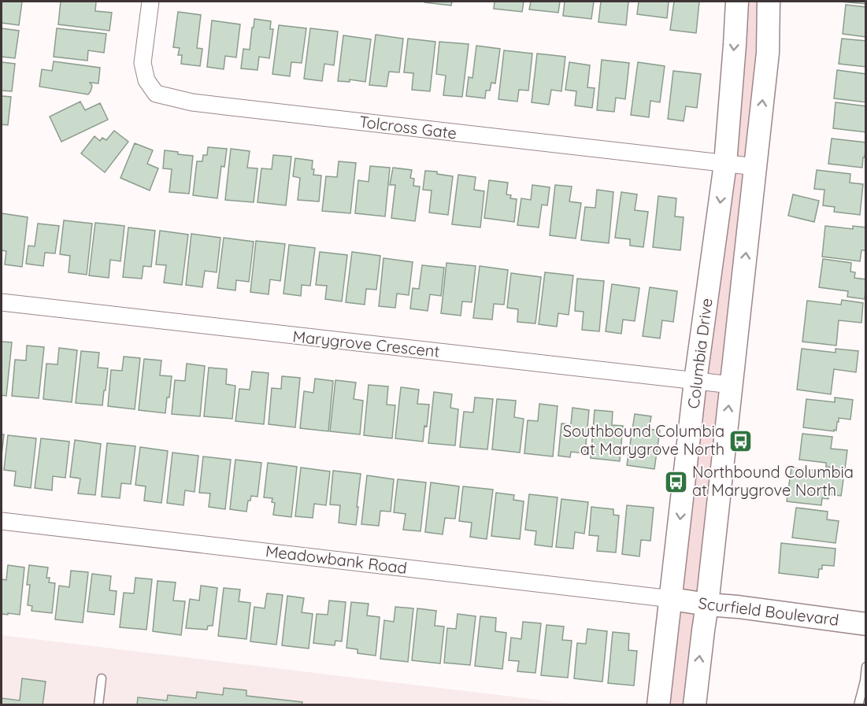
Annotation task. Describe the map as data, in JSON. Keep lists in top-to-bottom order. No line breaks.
{"streets":{"street":["Tolcross Gate","Marygrove Crescent","Columbia Drive","Meadowbank Road","Scurfield Boulevard"]},"crossings":[["Tolcross Gate","Columbia Drive"],["Marygrove Crescent","Columbia Drive"],["Columbia Drive","Meadowbank Road"],["Columbia Drive","Scurfield Boulevard"],["Meadowbank Road","Scurfield Boulevard"]],"places":{"bus stop":["Southbound Columbia at Marygrove North","Northbound Columbia at Marygrove North"]}}
